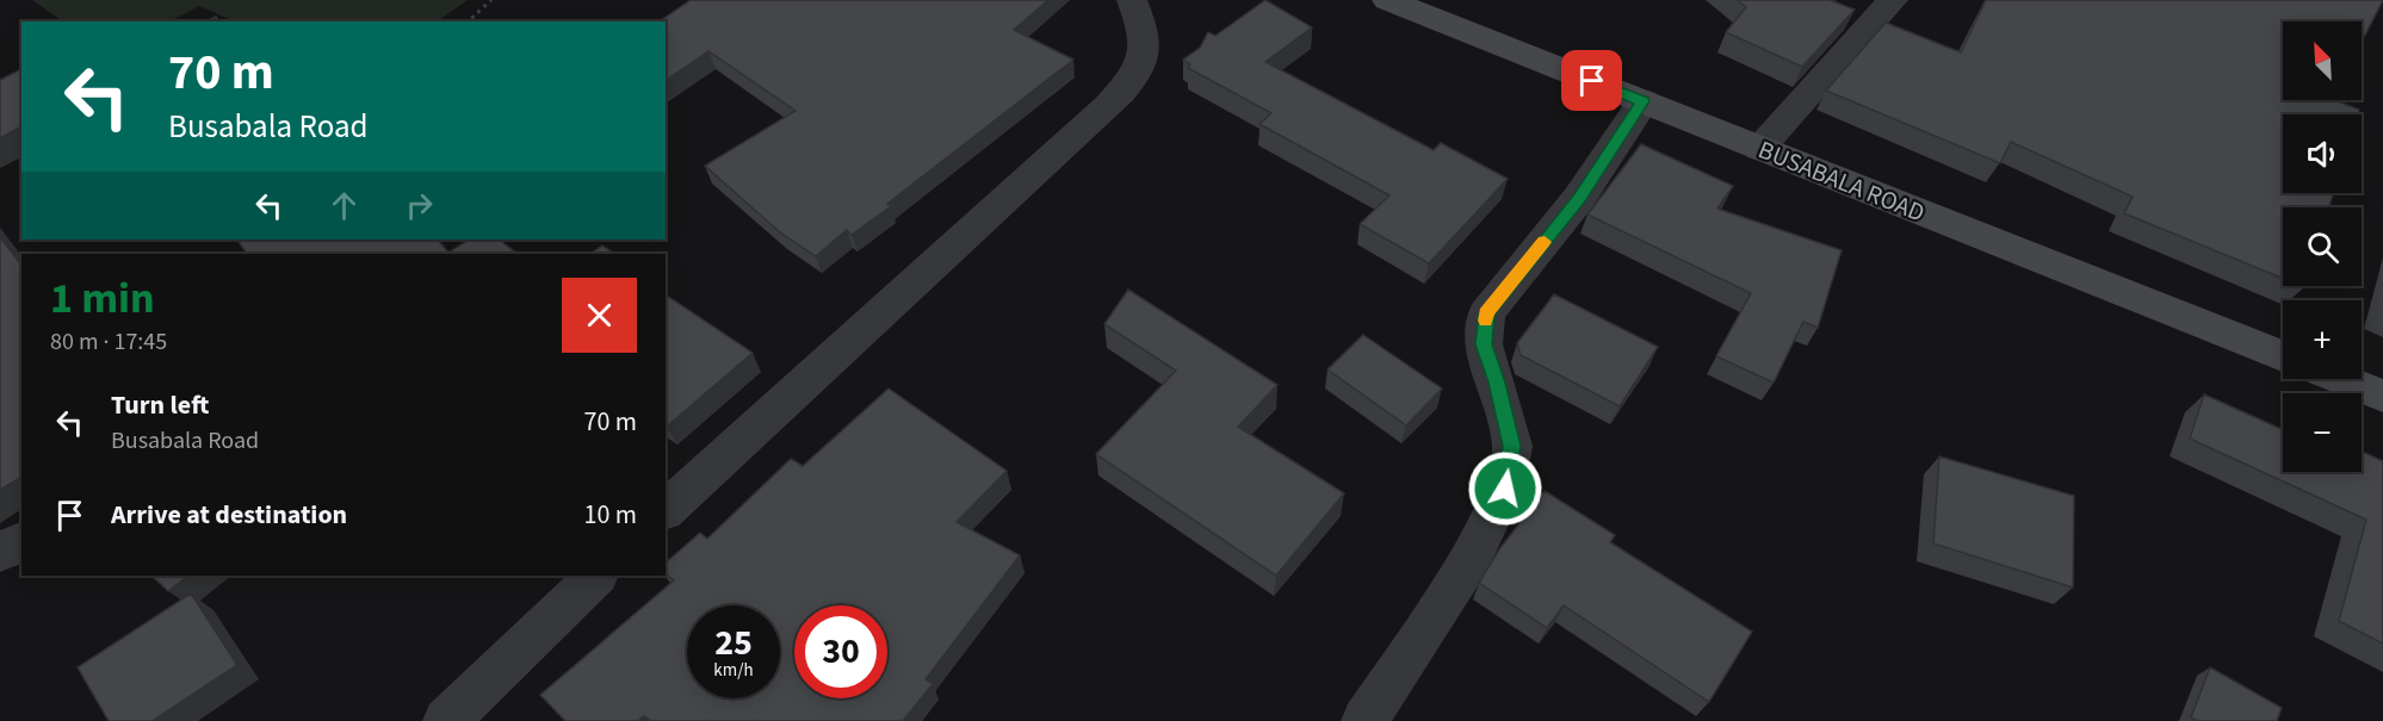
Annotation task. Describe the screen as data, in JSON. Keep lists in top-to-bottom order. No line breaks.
{"streets":{"street":["BUSABALA ROAD"]},"north":"top left","page":{"map_buttons":["+","−"],"turn":["70 m","Busabala Road"],"heading":["1 min","80 m · 17:45"],"list":[{"name":"Turn left","note":"Busabala Road","value":"70 m"},{"name":"Arrive at destination","value":"10 m"}],"speed":"25 km/h","limit":"30"}}
